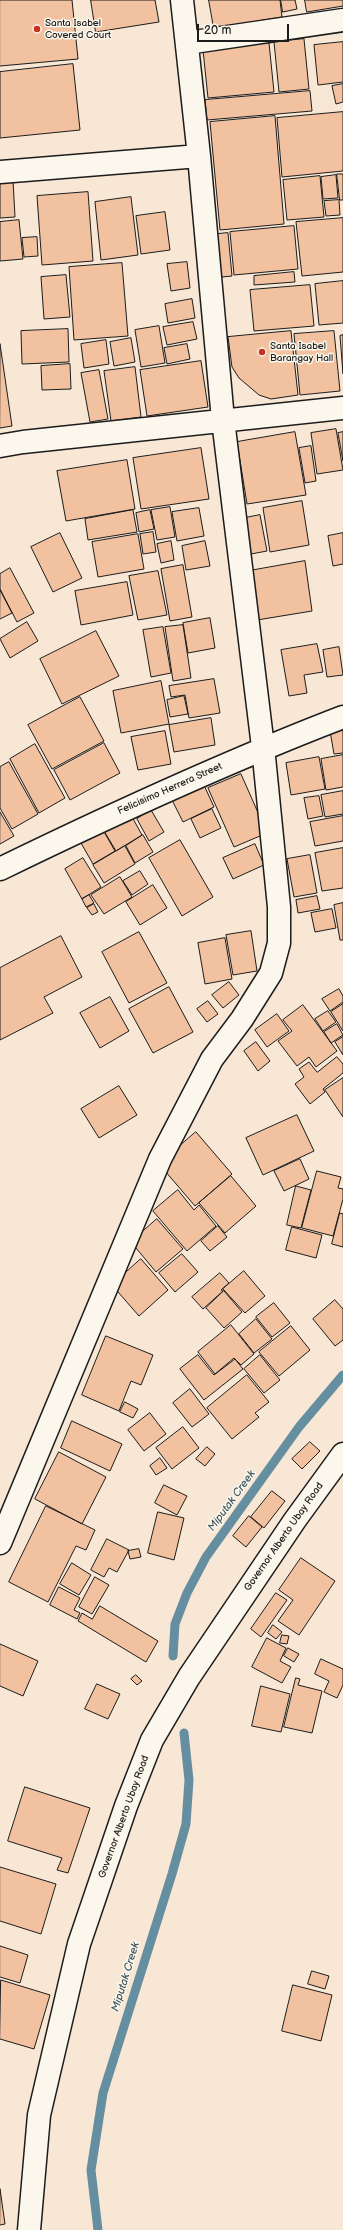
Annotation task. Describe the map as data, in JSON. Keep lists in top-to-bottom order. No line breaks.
{"streets":{"street":["Felicisimo Herrera Street","Governor Alberto Ubay Road"]},"water":["Miputak Creek"],"places":["Santa Isabel Covered Court","Santa Isabel Barangay Hall"],"scale_bar":"20 m"}
